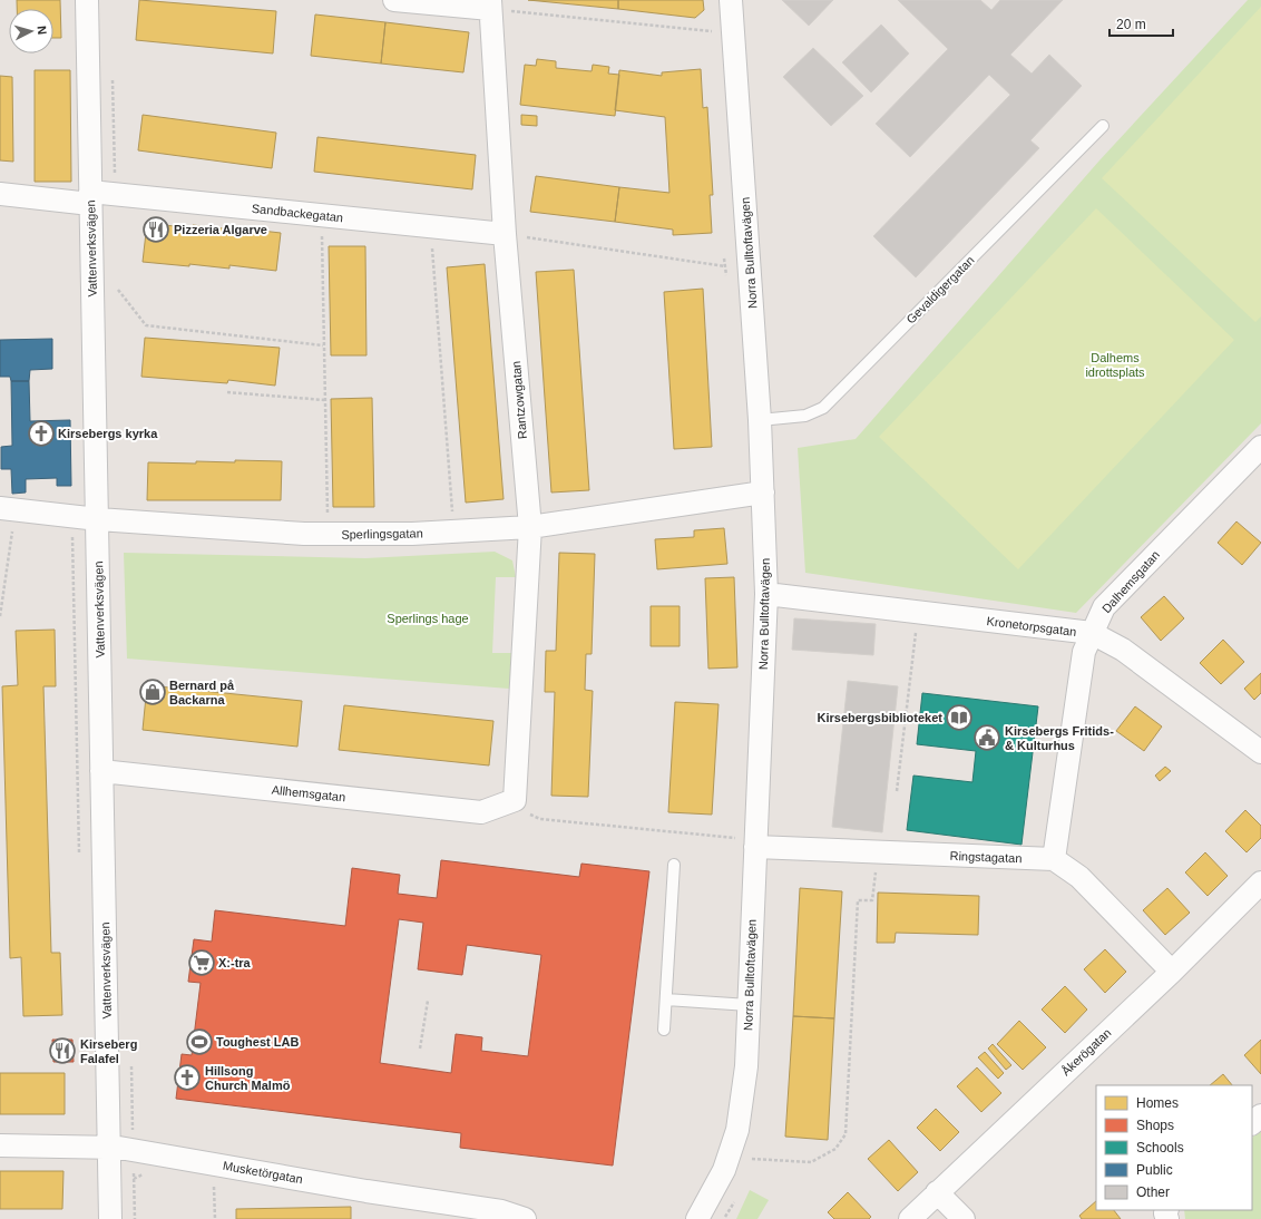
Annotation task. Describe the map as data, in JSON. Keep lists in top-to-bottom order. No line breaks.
{"streets":{"street":["Sandbackegatan","Vattenverksvägen","Norra Bulltoftavägen","Rantzowgatan","Sperlingsgatan","Dalhemsgatan","Kronetorpsgatan","Allhemsgatan","Ringstagatan","Åkerögatan","Musketörgatan"],"lane":["Gevaldigergatan"]},"crossings":[["Sandbackegatan","Vattenverksvägen"],["Sandbackegatan","Rantzowgatan"],["Vattenverksvägen","Sperlingsgatan"],["Vattenverksvägen","Allhemsgatan"],["Vattenverksvägen","Musketörgatan"],["Norra Bulltoftavägen","Gevaldigergatan"],["Norra Bulltoftavägen","Sperlingsgatan"],["Norra Bulltoftavägen","Kronetorpsgatan"],["Norra Bulltoftavägen","Ringstagatan"],["Rantzowgatan","Sperlingsgatan"],["Rantzowgatan","Allhemsgatan"],["Dalhemsgatan","Kronetorpsgatan"],["Dalhemsgatan","Ringstagatan"]],"parks":["Dalhems idrottsplats","Sperlings hage"],"places":{"restaurant":["Pizzeria Algarve","Kirseberg Falafel"],"church":["Kirsebergs kyrka","Hillsong Church Malmö"],"shop":["Bernard på Backarna"],"library":["Kirsebergsbiblioteket"],"public building":["Kirsebergs Fritids- & Kulturhus"],"supermarket":["X:-tra"],"sports":["Toughest LAB"]},"legend":["Homes","Shops","Schools","Public","Other"],"scale_bar":"20 m","north":"right"}
